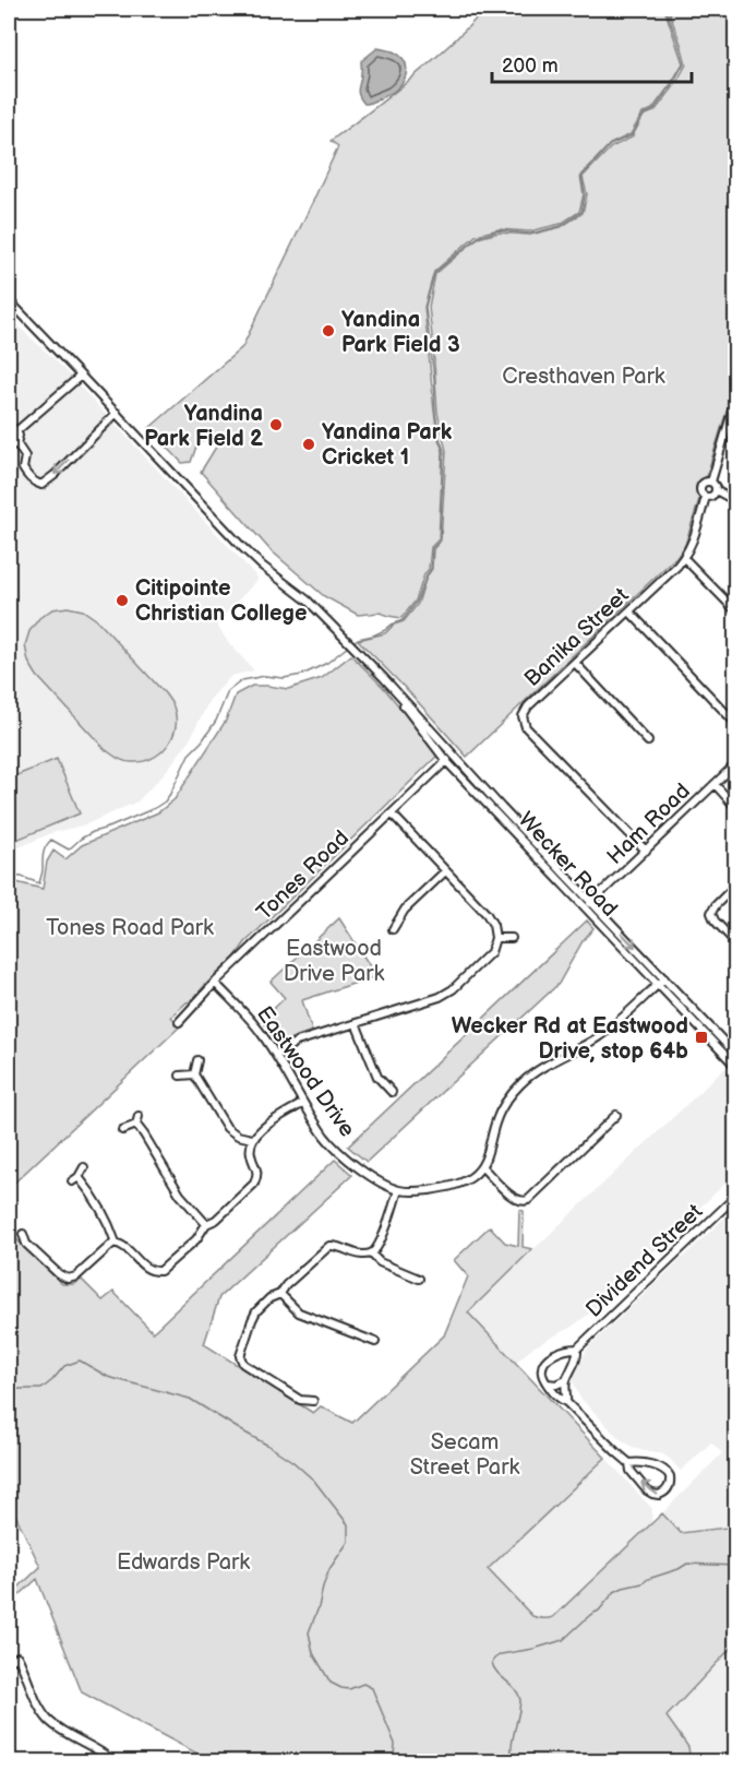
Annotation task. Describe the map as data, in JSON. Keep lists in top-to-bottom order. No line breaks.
{"streets":{"street":["Banika Street","Ham Road","Wecker Road","Tones Road","Eastwood Drive","Dividend Street"]},"crossings":[["Banika Street","Ham Road"],["Ham Road","Wecker Road"],["Wecker Road","Tones Road"],["Tones Road","Eastwood Drive"]],"parks":["Cresthaven Park","Tones Road Park","Eastwood Drive Park","Secam Street Park","Edwards Park"],"places":{"other":["Yandina Park Field 3","Yandina Park Field 2","Yandina Park Cricket 1","Citipointe Christian College"],"transit":["Wecker Rd at Eastwood Drive, stop 64b"]},"scale_bar":"200 m"}
